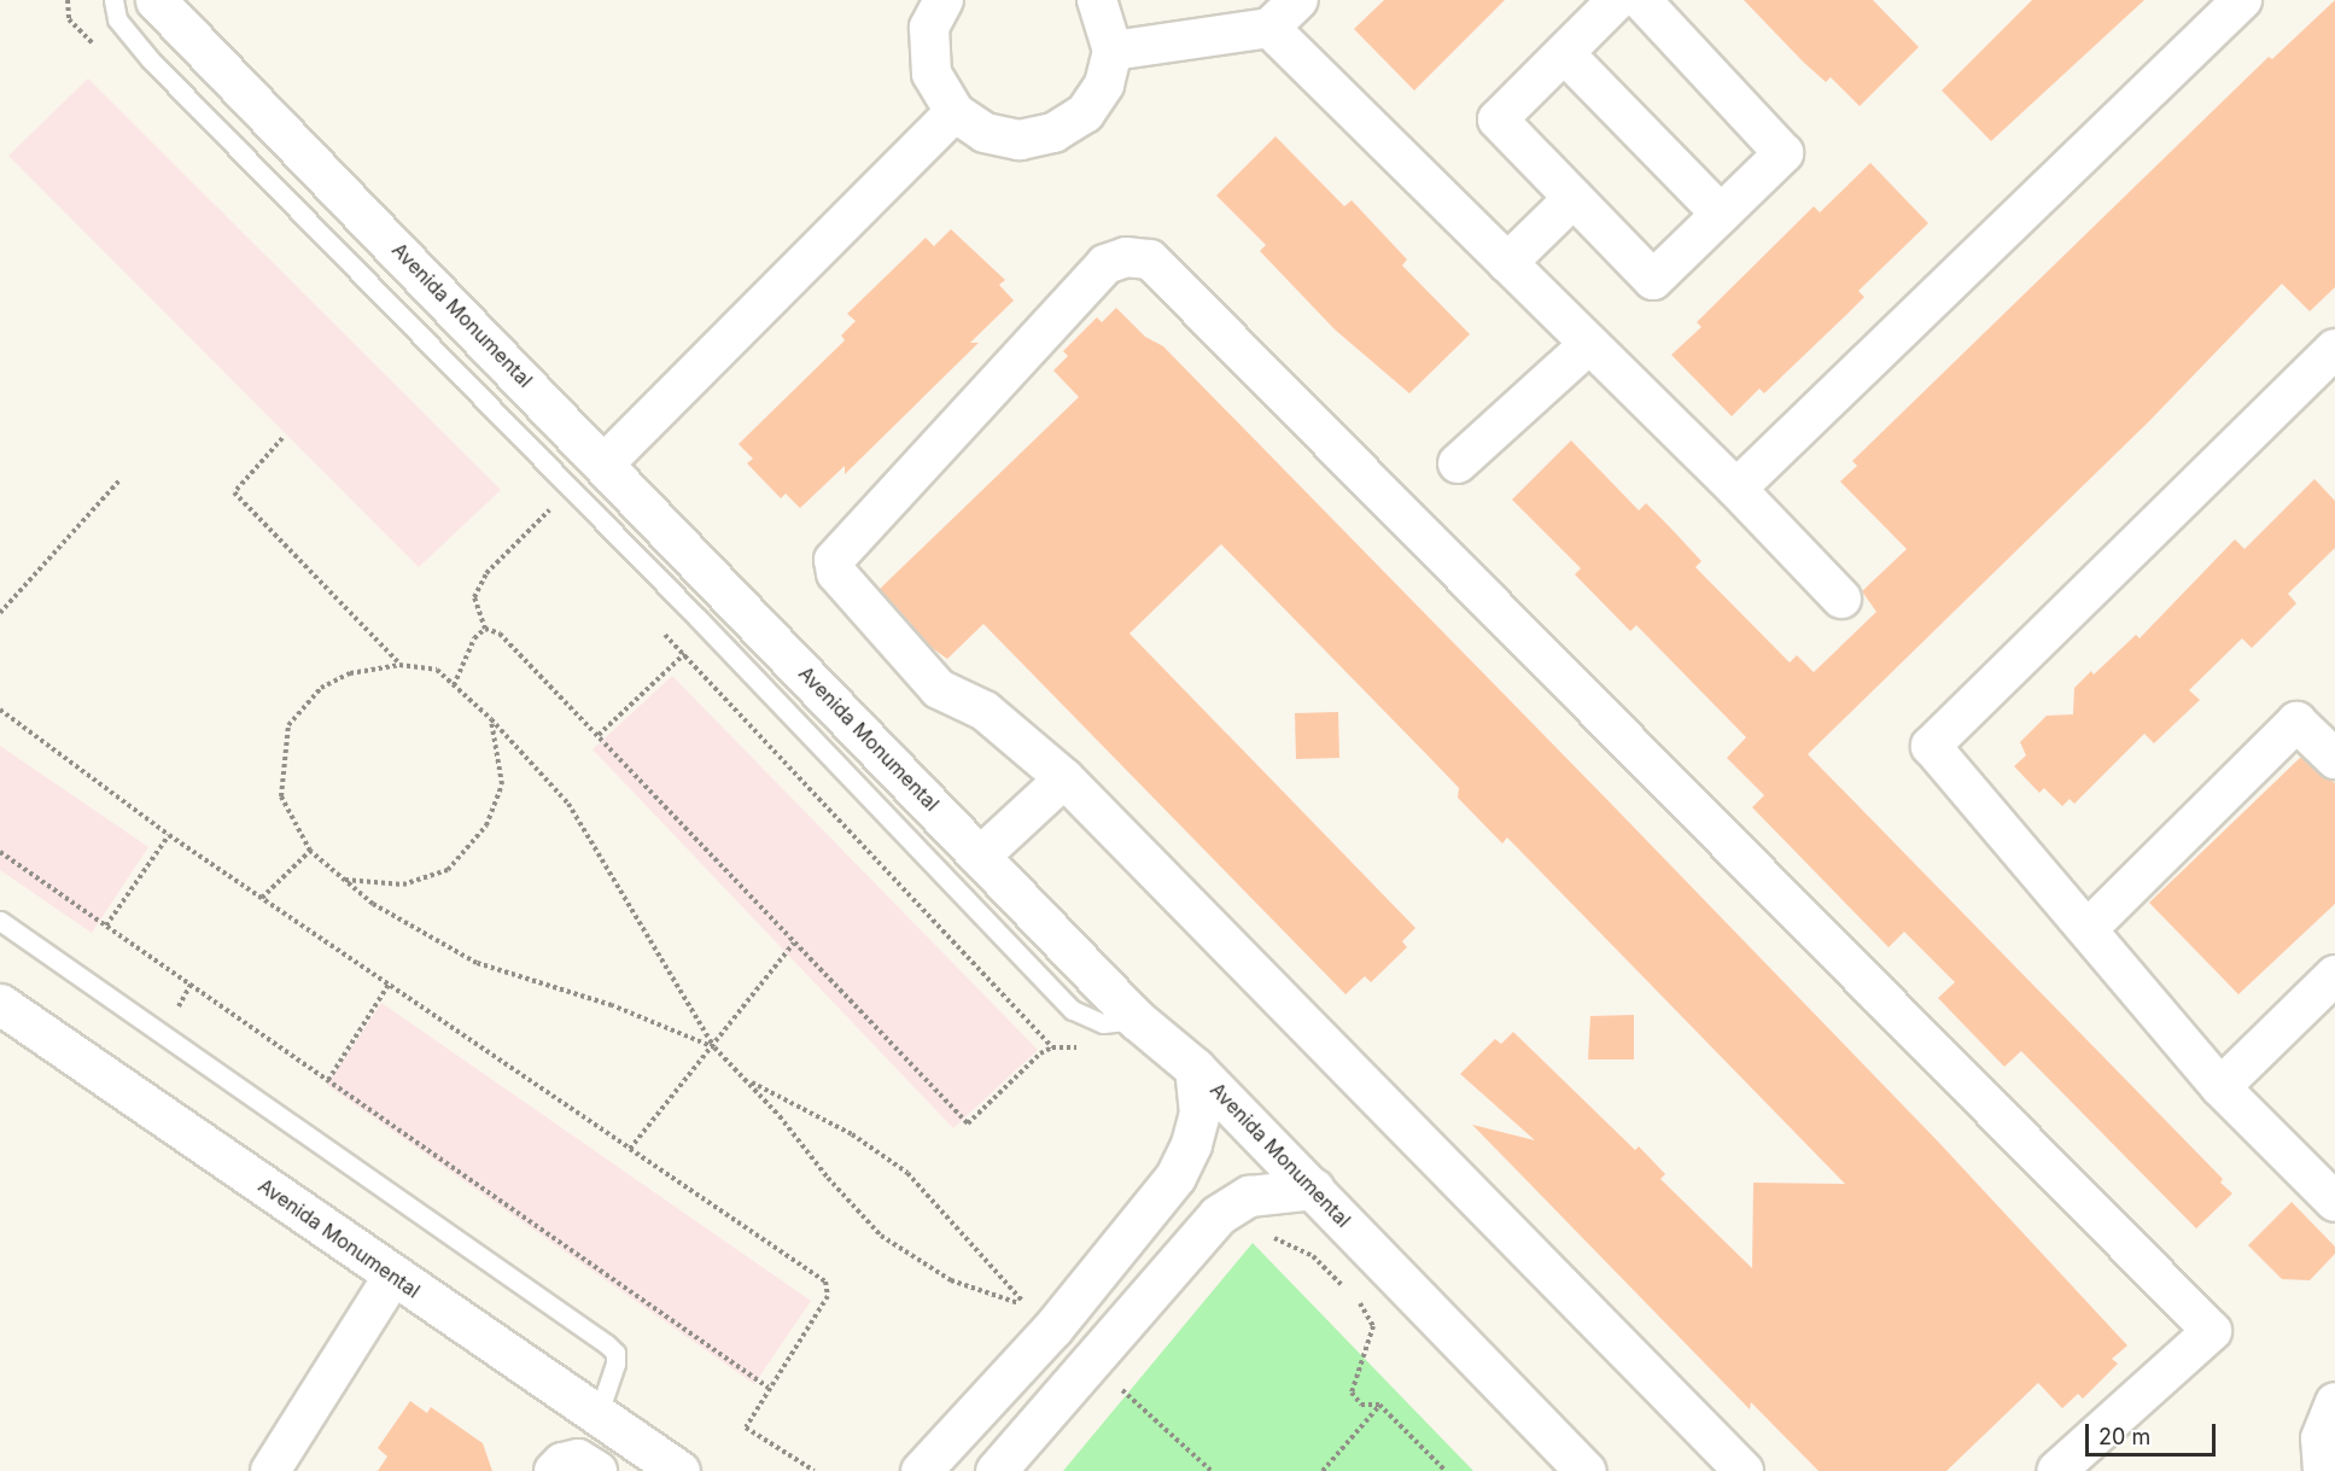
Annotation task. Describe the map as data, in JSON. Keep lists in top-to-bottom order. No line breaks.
{"streets":{"street":["Avenida Monumental"]},"scale_bar":"20 m"}
